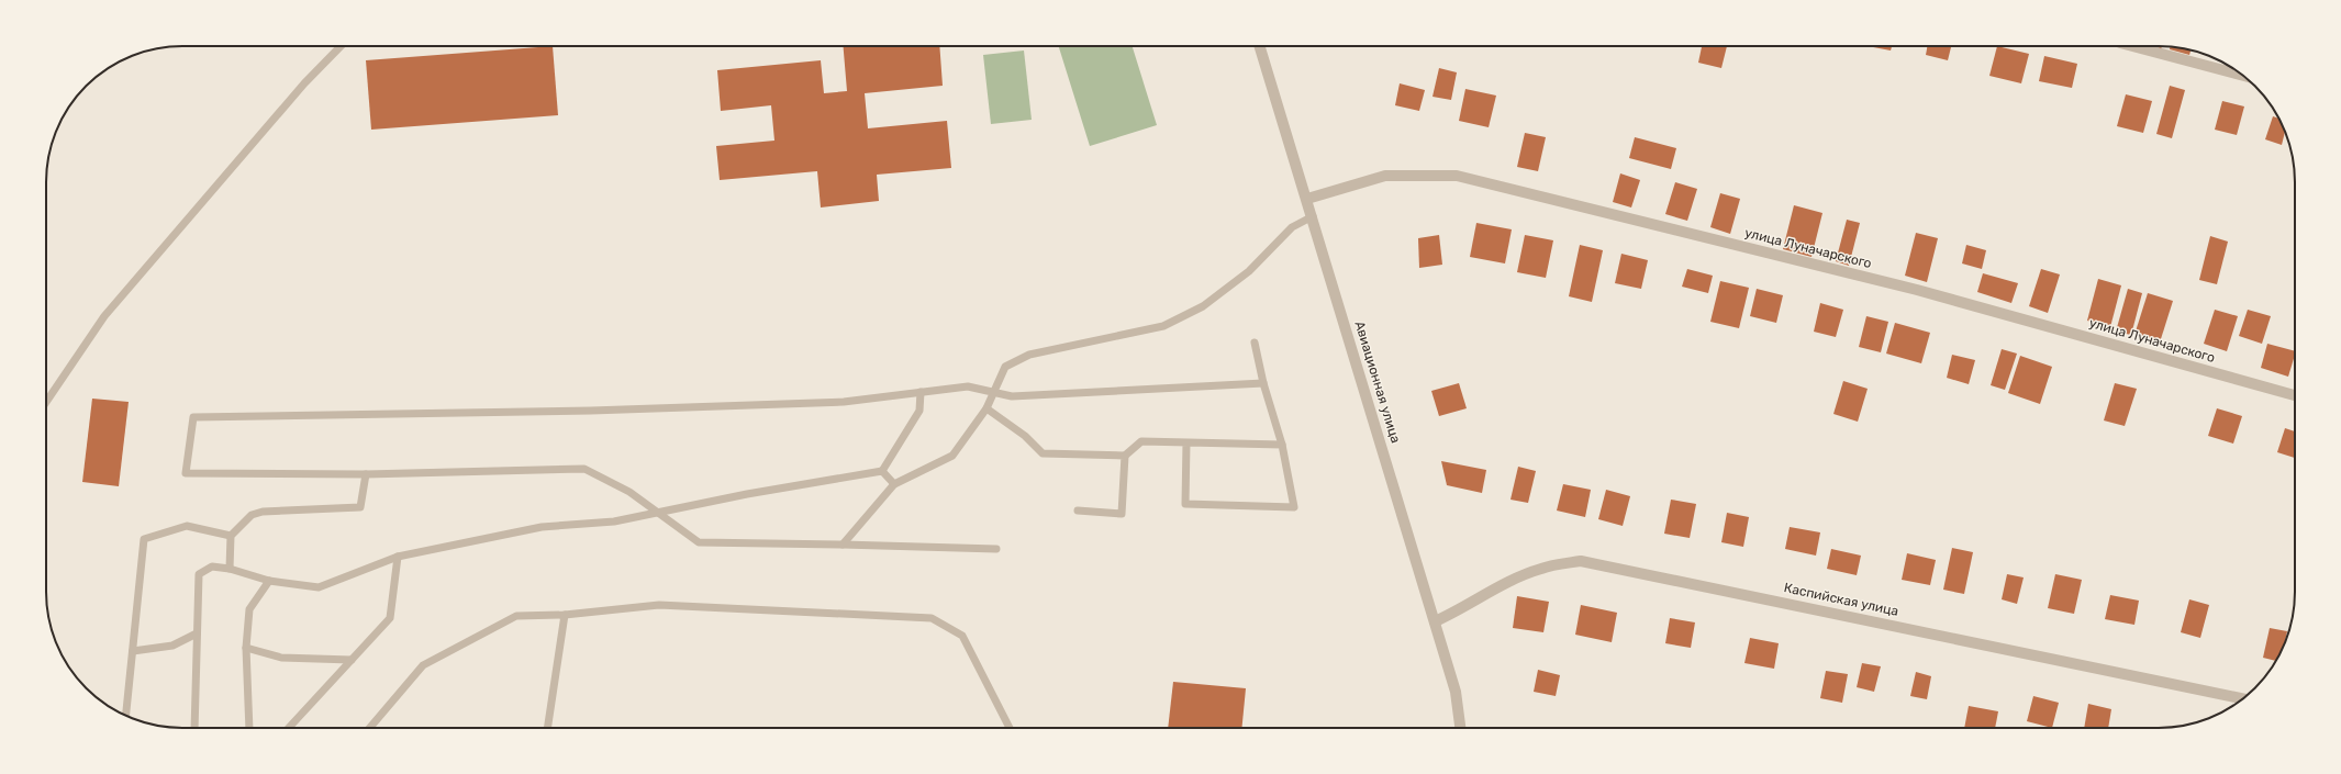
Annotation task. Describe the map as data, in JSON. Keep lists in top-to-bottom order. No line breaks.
{"streets":{"street":["улица Луначарского","Авиационная улица","Каспийская улица"]},"crossings":[["улица Луначарского","Авиационная улица"],["Авиационная улица","Каспийская улица"]]}
